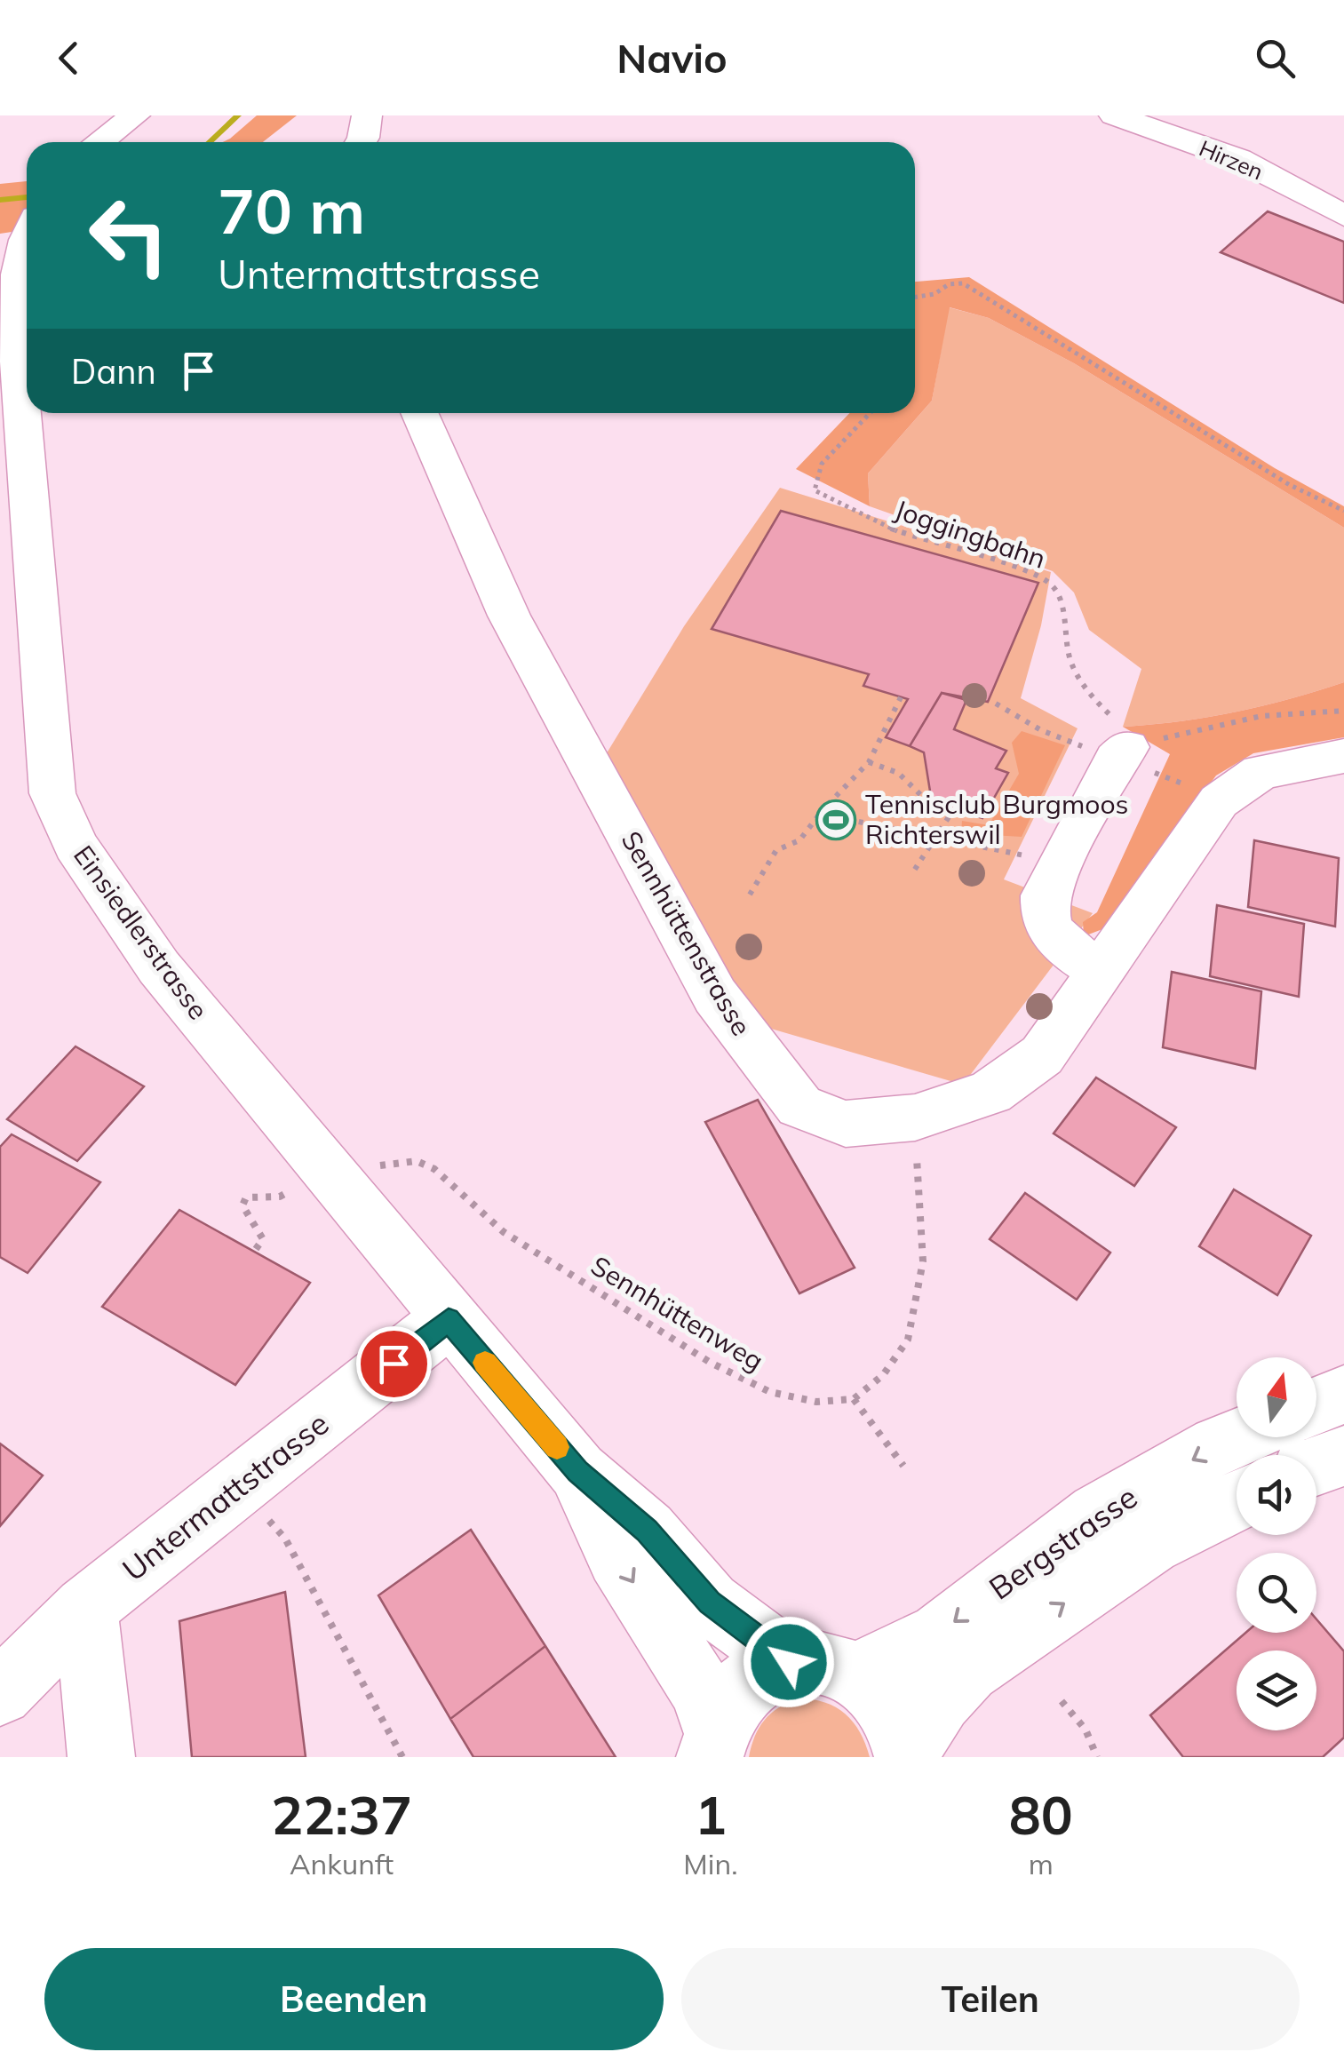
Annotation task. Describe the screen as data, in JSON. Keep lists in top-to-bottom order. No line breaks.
{"streets":{"main road":["Hirzen","Einsiedlerstrasse","Sennhüttenstrasse","Untermattstrasse","Bergstrasse"],"path":["Joggingbahn","Sennhüttenweg"]},"crossings":[["Einsiedlerstrasse","Untermattstrasse"],["Einsiedlerstrasse","Bergstrasse"]],"places":{"sports":["Tennisclub Burgmoos Richterswil"]},"north":"top","page":{"header":"Navio","turn":["70 m","Untermattstrasse"],"then":"Dann","eta":["22:37","Ankunft","1","Min.","80","m"],"buttons":["Beenden","Teilen"]}}
